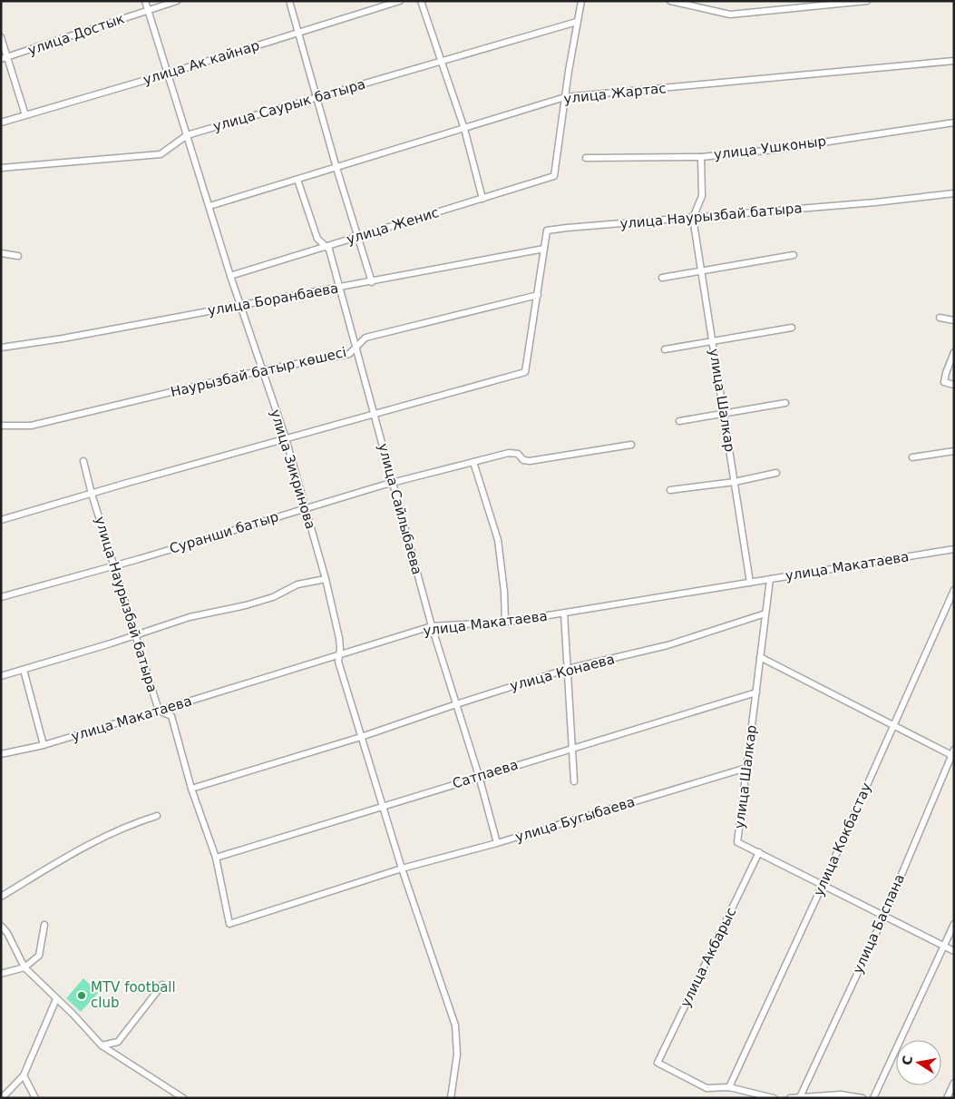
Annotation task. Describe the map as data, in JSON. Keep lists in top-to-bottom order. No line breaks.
{"streets":{"street":["улица Достык","улица Ак кайнар","улица Жартас","улица Саурык батыра","улица Ушконыр","улица Наурызбай батыра","улица Женис","улица Боранбаева","Наурызбай батыр көшесі","улица Шалкар","улица Зикринова","улица Сайлыбаева","Суранши батыр","улица Макатаева","улица Конаева","Сатпаева","улица Бугыбаева","улица Кокбастау","улица Баспана","улица Акбарыс"]},"crossings":[["улица Достык","улица Зикринова"],["улица Ак кайнар","улица Зикринова"],["улица Жартас","улица Женис"],["улица Жартас","улица Зикринова"],["улица Жартас","улица Сайлыбаева"],["улица Саурык батыра","улица Зикринова"],["улица Наурызбай батыра","улица Боранбаева"],["улица Наурызбай батыра","улица Шалкар"],["улица Наурызбай батыра","Суранши батыр"],["улица Наурызбай батыра","улица Макатаева"],["улица Наурызбай батыра","улица Конаева"],["улица Наурызбай батыра","Сатпаева"],["улица Наурызбай батыра","улица Бугыбаева"],["улица Женис","улица Зикринова"],["улица Женис","улица Сайлыбаева"],["улица Боранбаева","улица Зикринова"],["улица Боранбаева","улица Сайлыбаева"],["Наурызбай батыр көшесі","улица Зикринова"],["Наурызбай батыр көшесі","улица Сайлыбаева"],["улица Шалкар","улица Макатаева"],["улица Шалкар","улица Конаева"],["улица Шалкар","Сатпаева"],["улица Шалкар","улица Бугыбаева"],["улица Шалкар","улица Кокбастау"],["улица Шалкар","улица Баспана"],["улица Шалкар","улица Акбарыс"],["улица Зикринова","Суранши батыр"],["улица Зикринова","улица Макатаева"],["улица Зикринова","улица Конаева"],["улица Зикринова","Сатпаева"],["улица Зикринова","улица Бугыбаева"],["улица Сайлыбаева","Суранши батыр"],["улица Сайлыбаева","улица Макатаева"],["улица Сайлыбаева","улица Конаева"],["улица Сайлыбаева","Сатпаева"],["улица Сайлыбаева","улица Бугыбаева"],["улица Кокбастау","улица Акбарыс"]],"places":["MTV football club"],"north":"left"}
